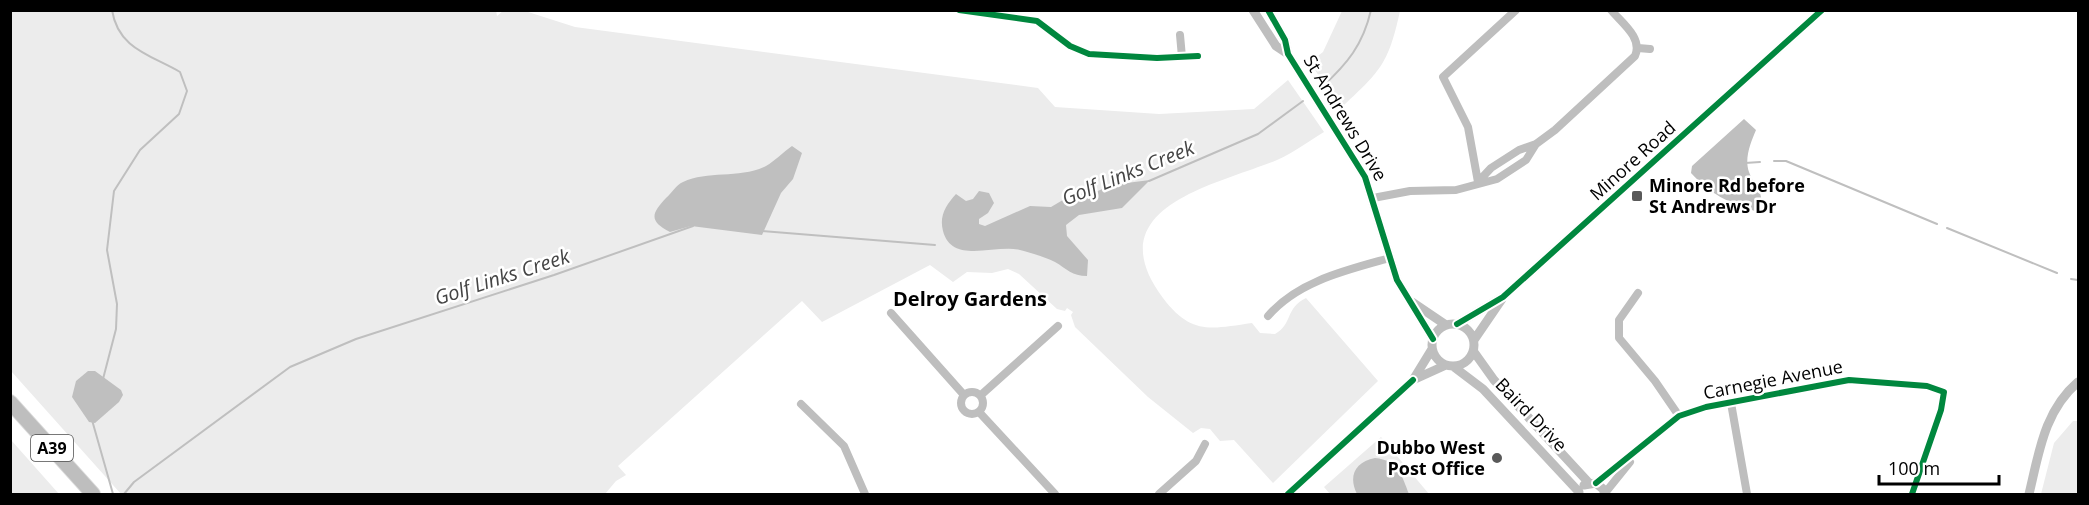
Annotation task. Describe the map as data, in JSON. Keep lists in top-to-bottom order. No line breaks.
{"streets":{"highway":["A39"],"street":["St Andrews Drive","Minore Road","Carnegie Avenue","Baird Drive"]},"crossings":[["St Andrews Drive","Minore Road"],["St Andrews Drive","Baird Drive"],["Minore Road","Baird Drive"],["Carnegie Avenue","Baird Drive"]],"districts":["Delroy Gardens"],"water":["Golf Links Creek"],"places":{"transit":["Minore Rd before St Andrews Dr"],"other":["Dubbo West Post Office"]},"scale_bar":"100 m"}
